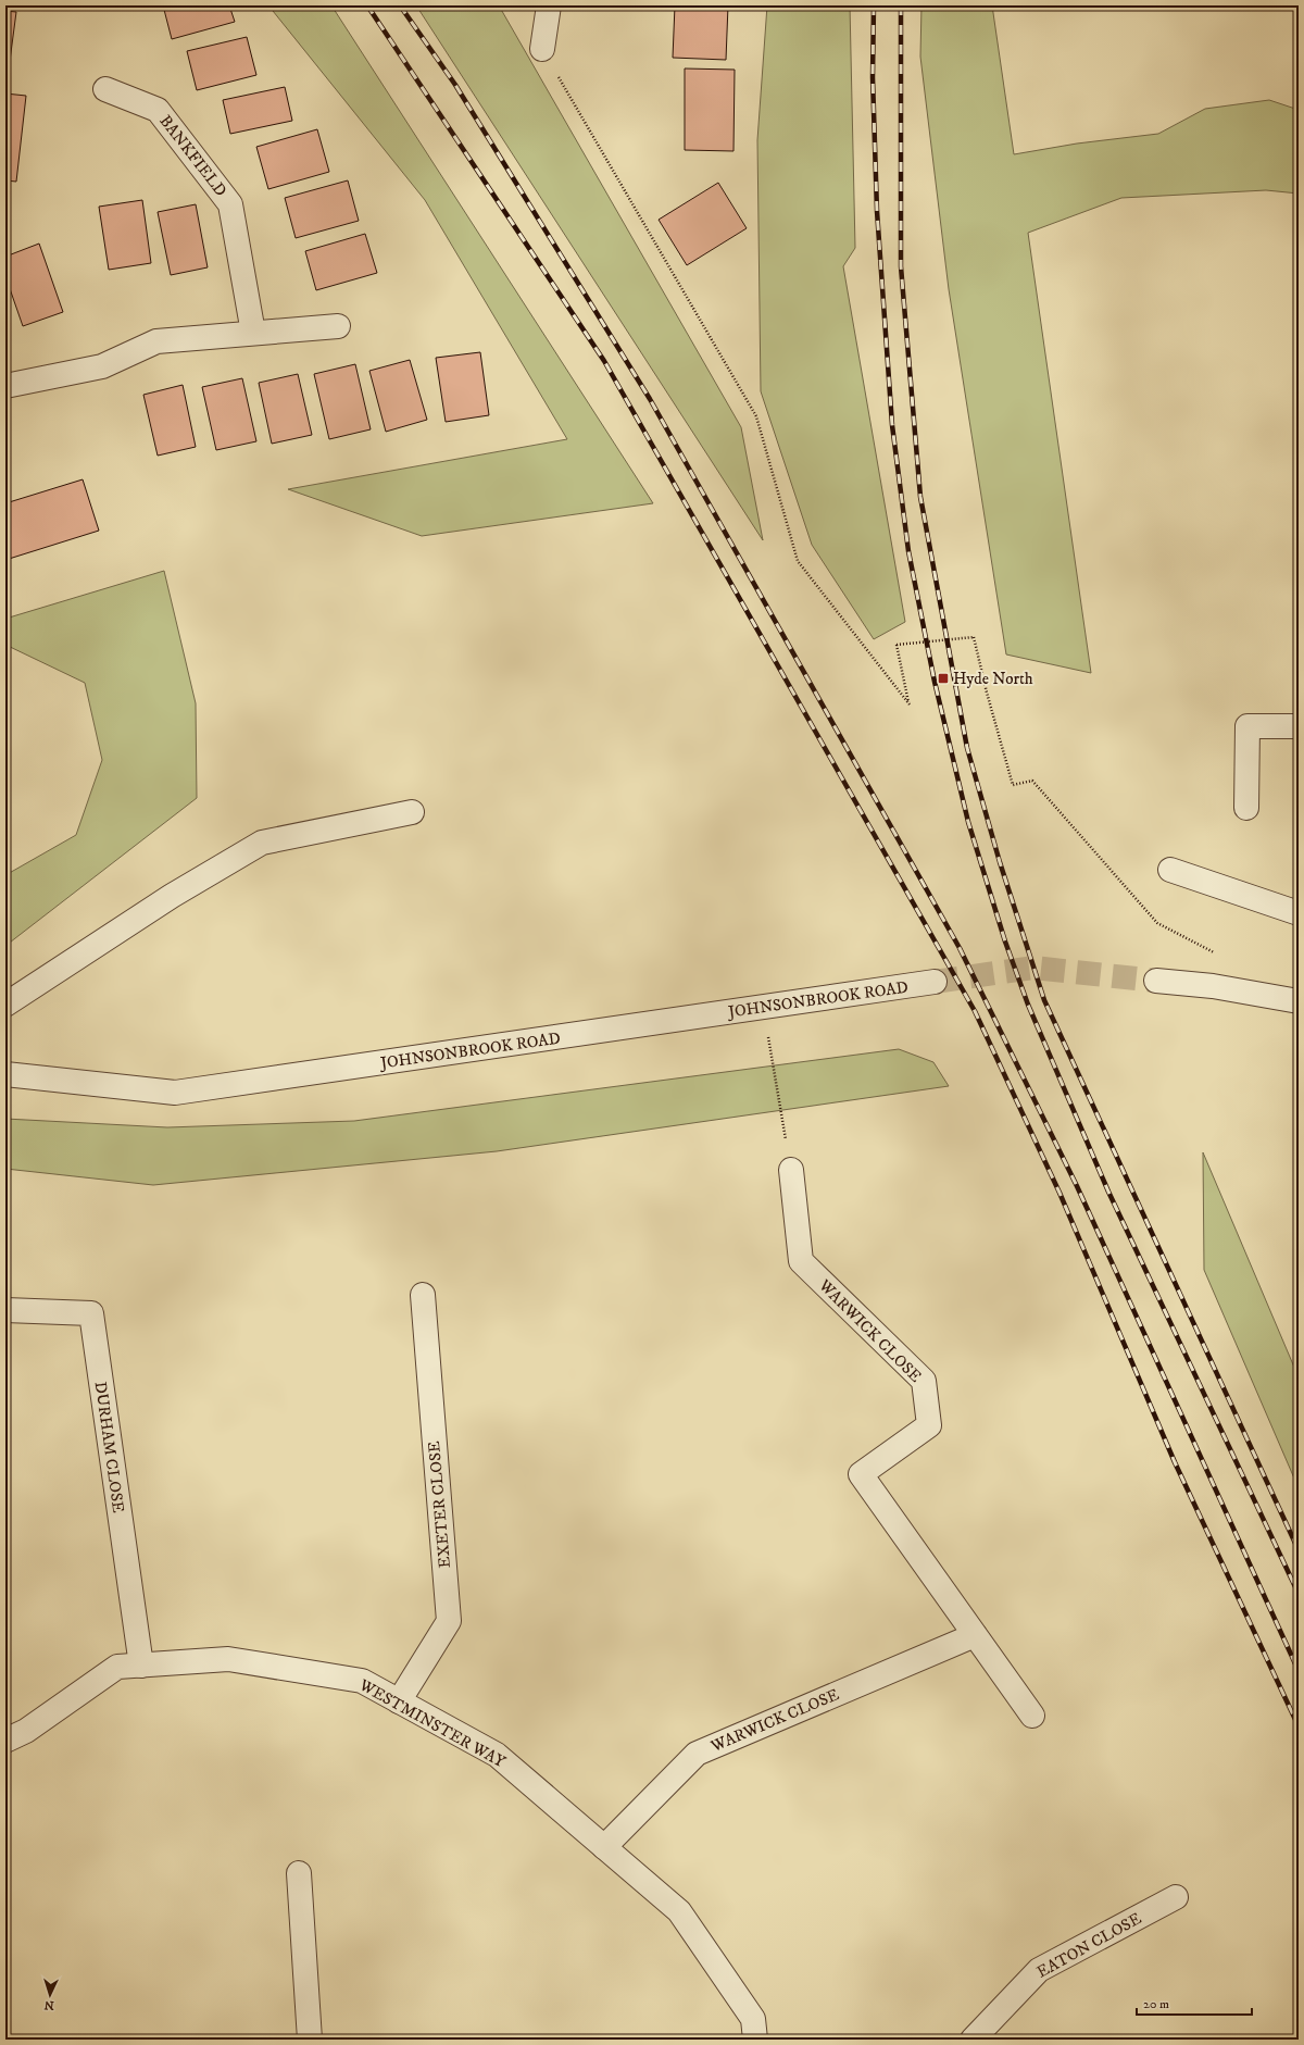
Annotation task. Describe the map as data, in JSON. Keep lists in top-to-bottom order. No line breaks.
{"streets":{"street":["BANKFIELD","JOHNSONBROOK ROAD","WARWICK CLOSE","DURHAM CLOSE","EXETER CLOSE","WESTMINSTER WAY","EATON CLOSE"]},"crossings":[["WARWICK CLOSE","WESTMINSTER WAY"],["DURHAM CLOSE","WESTMINSTER WAY"],["EXETER CLOSE","WESTMINSTER WAY"]],"places":{"transit":["Hyde North"]},"scale_bar":"20 m","north":"bottom"}
